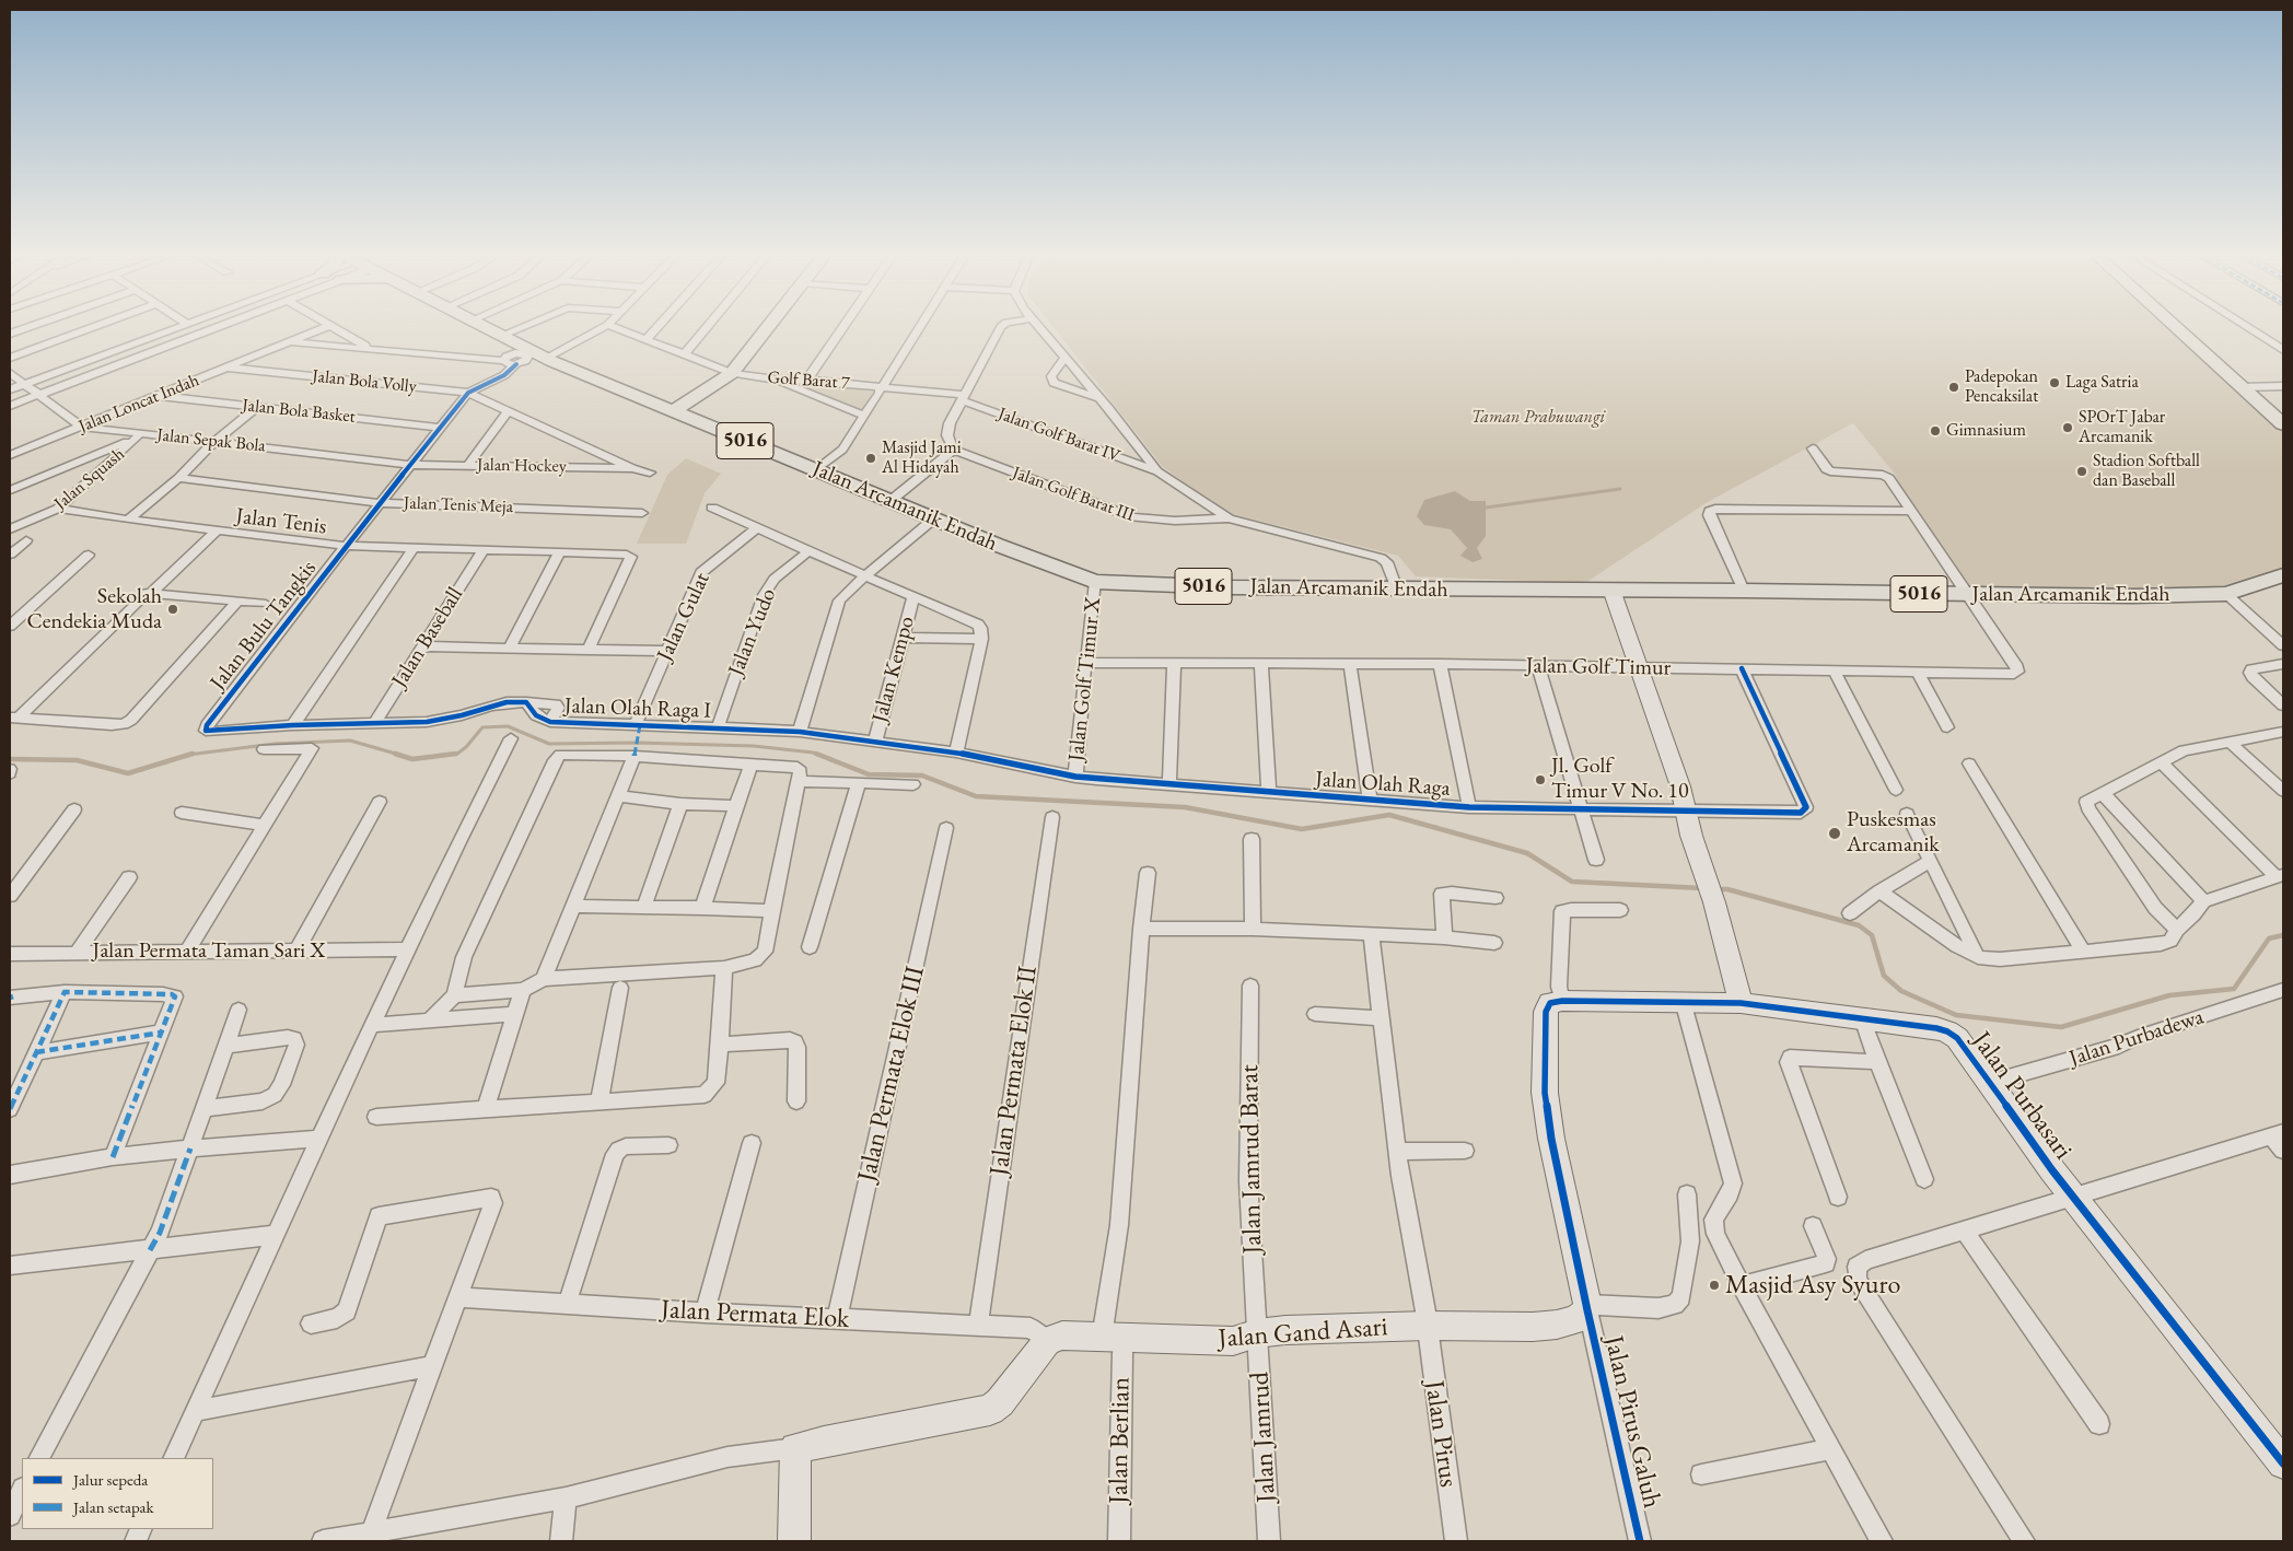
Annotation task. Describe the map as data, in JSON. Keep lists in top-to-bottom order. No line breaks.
{"streets":{"main road":["5016","Jalan Arcamanik Endah"],"street":["Golf Barat 7","Jalan Bola Volly","Jalan Loncat Indah","Jalan Bola Basket","Jalan Golf Barat IV","Jalan Sepak Bola","Jalan Hockey","Jalan Squash","Jalan Golf Barat III","Jalan Tenis Meja","Jalan Tenis","Jalan Gulat","Jalan Bulu Tangkis","Jalan Yudo","Jalan Baseball","Jalan Golf Timur","Jalan Kempo","Jalan Golf Timur X","Jalan Olah Raga I","Jalan Olah Raga","Jalan Permata Taman Sari X","Jalan Purbadewa","Jalan Permata Elok II","Jalan Permata Elok III","Jalan Purbasari","Jalan Jamrud Barat","Jalan Permata Elok","Jalan Gand Asari","Jalan Pirus Galuh","Jalan Pirus","Jalan Jamrud","Jalan Berlian"]},"crossings":[["Golf Barat 7","Jalan Golf Barat IV"],["Jalan Bola Volly","Jalan Loncat Indah"],["Jalan Bola Volly","Jalan Hockey"],["Jalan Bola Volly","Jalan Bulu Tangkis"],["Jalan Loncat Indah","Jalan Bola Basket"],["Jalan Loncat Indah","Jalan Sepak Bola"],["Jalan Bola Basket","Jalan Bulu Tangkis"],["Jalan Sepak Bola","Jalan Hockey"],["Jalan Sepak Bola","Jalan Squash"],["Jalan Sepak Bola","Jalan Bulu Tangkis"],["Jalan Hockey","Jalan Bulu Tangkis"],["Jalan Squash","Jalan Tenis"],["Jalan Tenis Meja","Jalan Bulu Tangkis"],["Jalan Arcamanik Endah","Jalan Golf Timur"],["Jalan Arcamanik Endah","Jalan Golf Timur X"],["Jalan Tenis","Jalan Bulu Tangkis"],["Jalan Tenis","Jalan Baseball"],["Jalan Gulat","Jalan Olah Raga I"],["Jalan Yudo","Jalan Olah Raga I"],["Jalan Golf Timur","Jalan Golf Timur X"],["Jalan Golf Timur","Jalan Olah Raga"],["Jalan Kempo","Jalan Olah Raga I"],["Jalan Golf Timur X","Jalan Olah Raga I"],["Jalan Golf Timur X","Jalan Olah Raga"],["Jalan Olah Raga I","Jalan Olah Raga"],["Jalan Purbadewa","Jalan Purbasari"],["Jalan Permata Elok II","Jalan Permata Elok"],["Jalan Permata Elok III","Jalan Permata Elok"],["Jalan Jamrud Barat","Jalan Gand Asari"],["Jalan Jamrud Barat","Jalan Jamrud"],["Jalan Permata Elok","Jalan Gand Asari"],["Jalan Gand Asari","Jalan Pirus Galuh"],["Jalan Gand Asari","Jalan Pirus"],["Jalan Gand Asari","Jalan Jamrud"],["Jalan Gand Asari","Jalan Berlian"]],"parks":["Taman Prabuwangi"],"places":["Laga Satria","Padepokan Pencaksilat","SPOrT Jabar Arcamanik","Gimnasium","Masjid Jami Al Hidayah","Stadion Softball dan Baseball","Sekolah Cendekia Muda","Jl. Golf Timur V No. 10","Puskesmas Arcamanik","Masjid Asy Syuro"],"legend":["Jalur sepeda","Jalan setapak"]}
